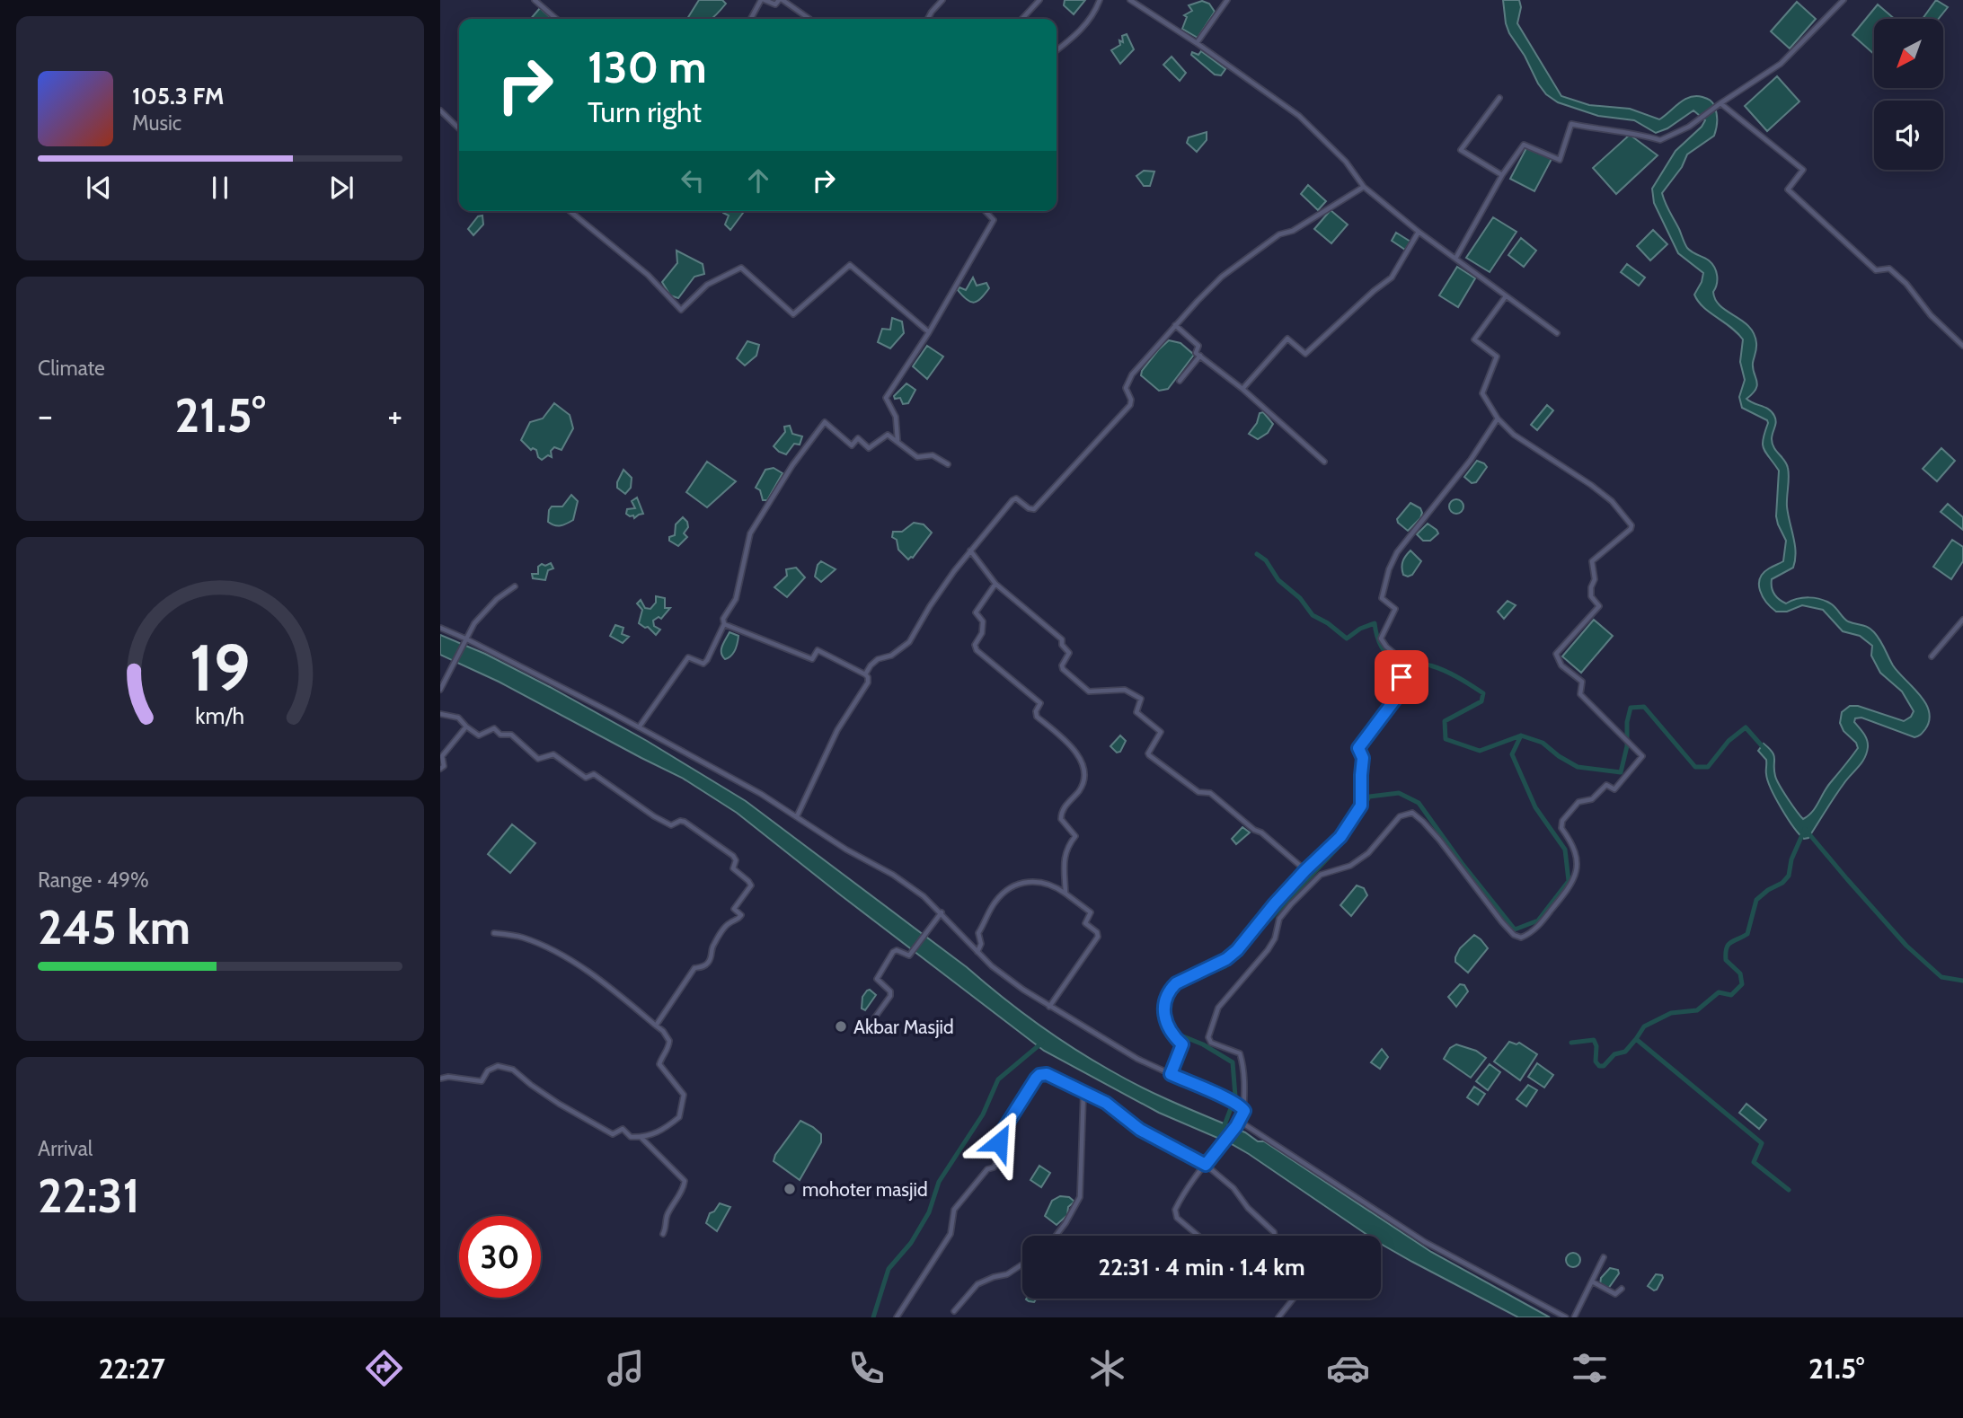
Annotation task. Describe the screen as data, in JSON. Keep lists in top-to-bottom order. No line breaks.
{"places":["Akbar Masjid","mohoter masjid"],"north":"bottom left","page":{"turn":["130 m","Turn right"],"song":["105.3 FM","Music"],"tile":["Climate",["Range · 49%","245 km"],["Arrival","22:31"]],"heat":["−","21.5°","+"],"limit":"30","trip":"22:31 · 4 min · 1.4 km","tabs":["22:27","21.5°"],"gauge":["19","km/h"]}}
